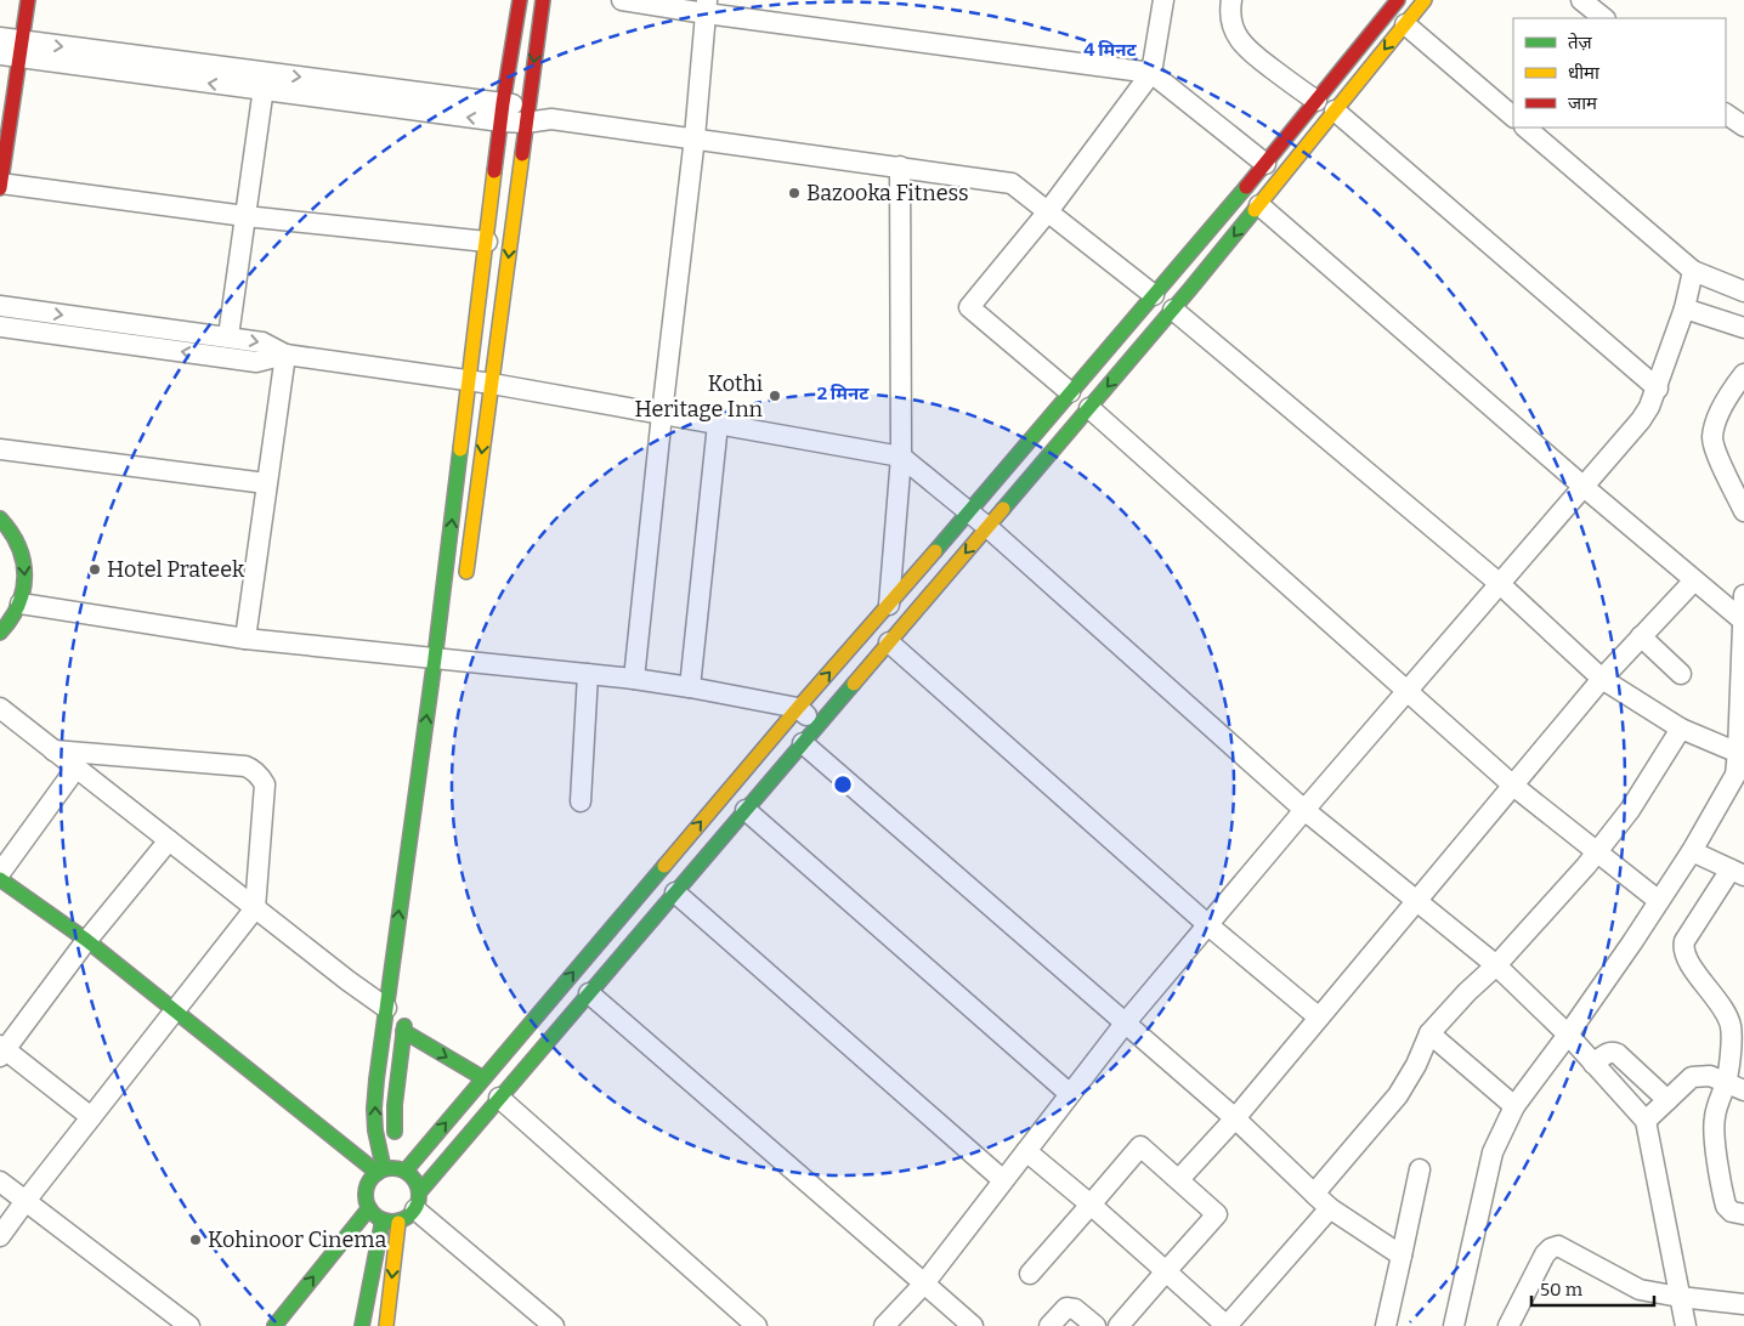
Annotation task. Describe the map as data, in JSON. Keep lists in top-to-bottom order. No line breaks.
{"places":["Bazooka Fitness","Kothi Heritage Inn","Hotel Prateek","Kohinoor Cinema"],"legend":["तेज़","धीमा","जाम"],"scale_bar":"50 m","rings":["4 मिनट","2 मिनट"]}
